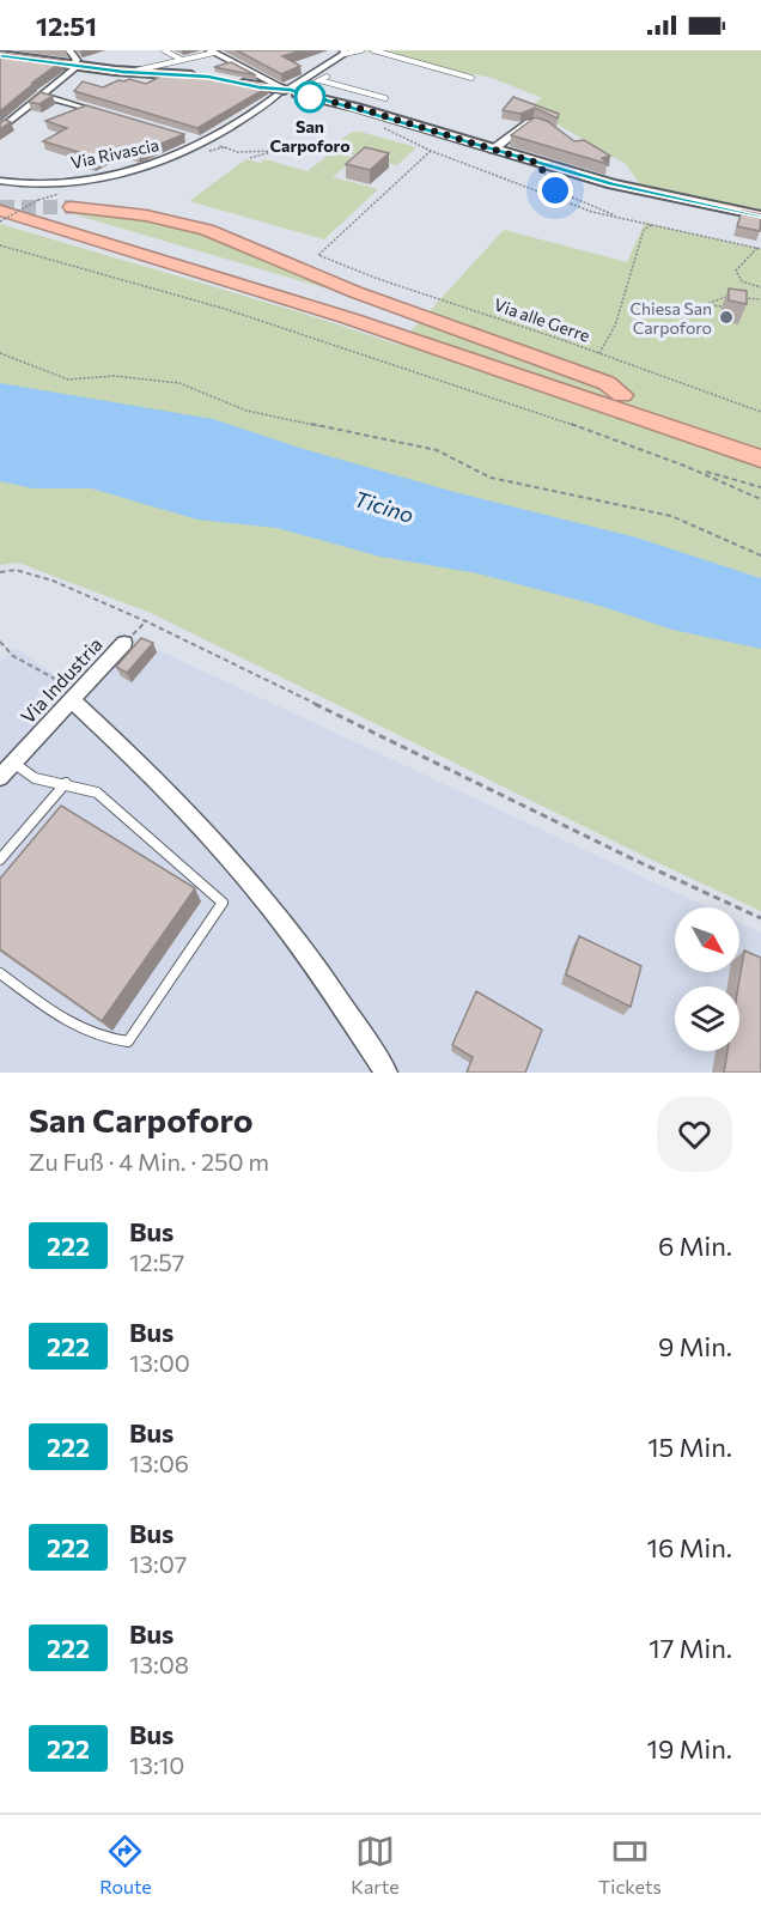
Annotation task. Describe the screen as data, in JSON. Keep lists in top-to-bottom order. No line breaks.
{"streets":{"street":["Via Rivascia","Via Industria"],"path":["Via alle Gerre"]},"water":["Ticino"],"places":["San Carpoforo","Chiesa San Carpoforo"],"lines":["bus line 222"],"north":"bottom right","page":{"status":"12:51","heading":["San Carpoforo","Zu Fuß · 4 Min. · 250 m"],"list":[{"mark":"222","name":"Bus","note":"12:57","value":"6 Min."},{"mark":"222","name":"Bus","note":"13:00","value":"9 Min."},{"mark":"222","name":"Bus","note":"13:06","value":"15 Min."},{"mark":"222","name":"Bus","note":"13:07","value":"16 Min."},{"mark":"222","name":"Bus","note":"13:08","value":"17 Min."},{"mark":"222","name":"Bus","note":"13:10","value":"19 Min."}],"tabs":["Route","Karte","Tickets"]}}
